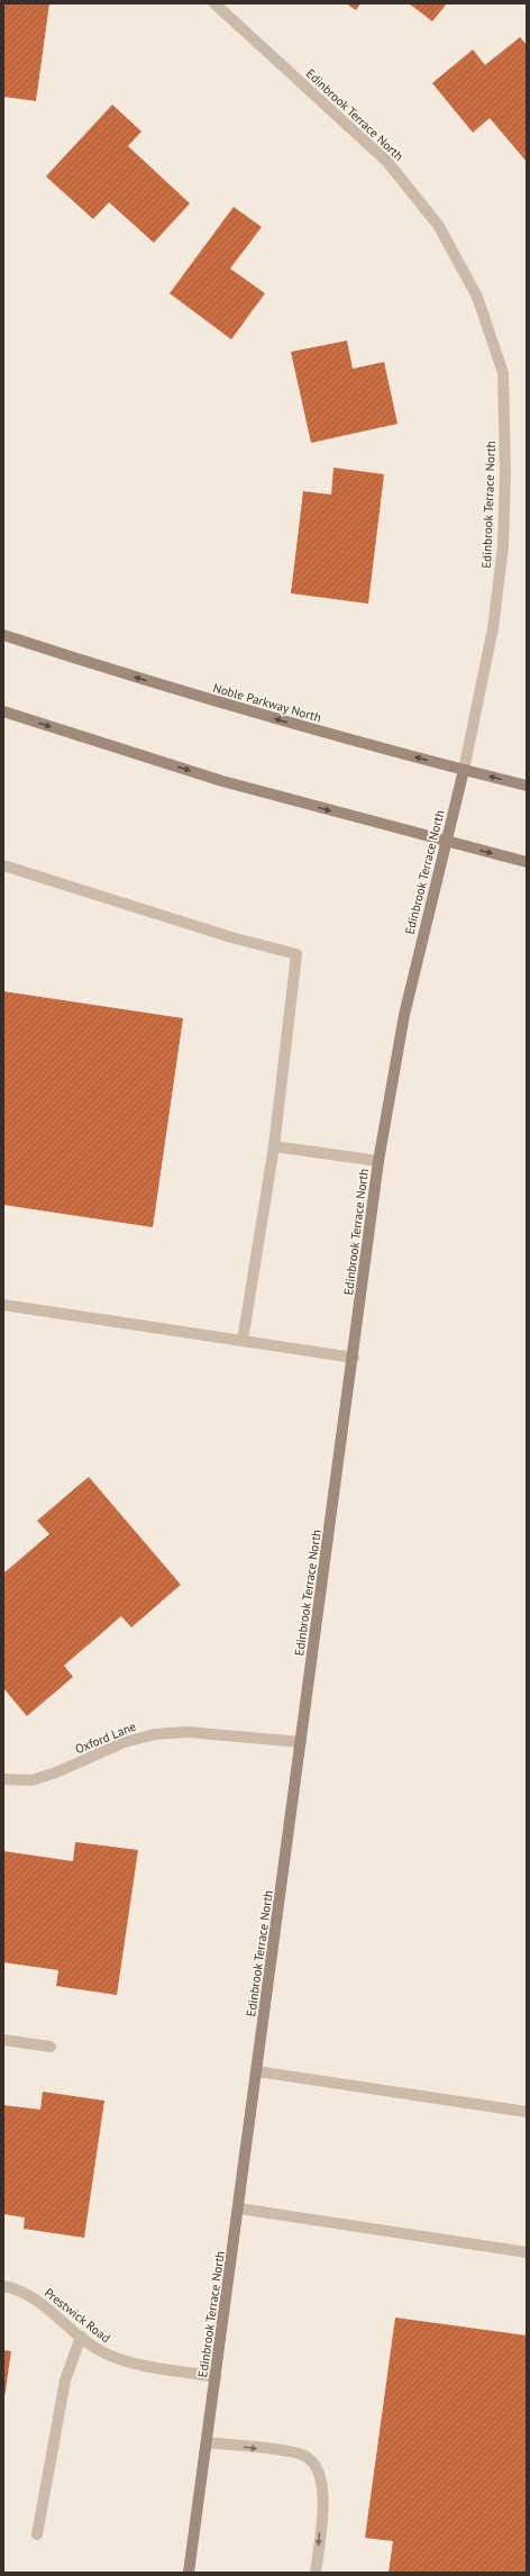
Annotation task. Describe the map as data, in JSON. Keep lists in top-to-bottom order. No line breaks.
{"streets":{"street":["Edinbrook Terrace North","Noble Parkway North","Oxford Lane","Prestwick Road"]},"crossings":[["Edinbrook Terrace North","Noble Parkway North"],["Edinbrook Terrace North","Oxford Lane"],["Edinbrook Terrace North","Prestwick Road"]]}
